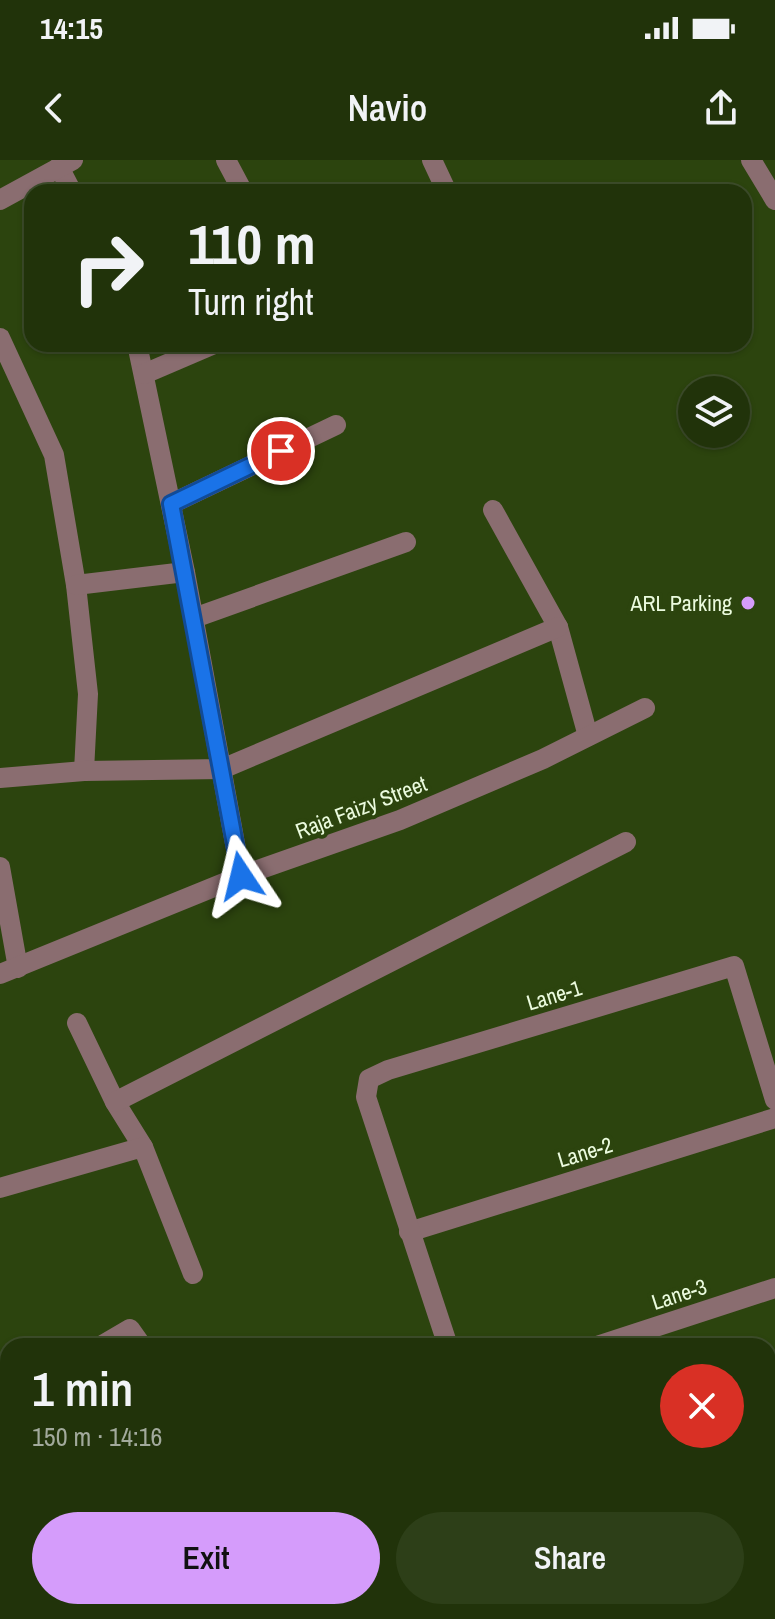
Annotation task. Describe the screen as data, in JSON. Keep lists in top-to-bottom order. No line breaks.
{"streets":{"street":["Raja Faizy Street","Lane-1","Lane-2","Lane-3"]},"crossings":[["Lane-1","Lane-2"]],"places":["ARL Parking"],"page":{"status":"14:15","header":"Navio","turn":["110 m","Turn right"],"heading":["1 min","150 m · 14:16"],"buttons":["Exit","Share"]}}
